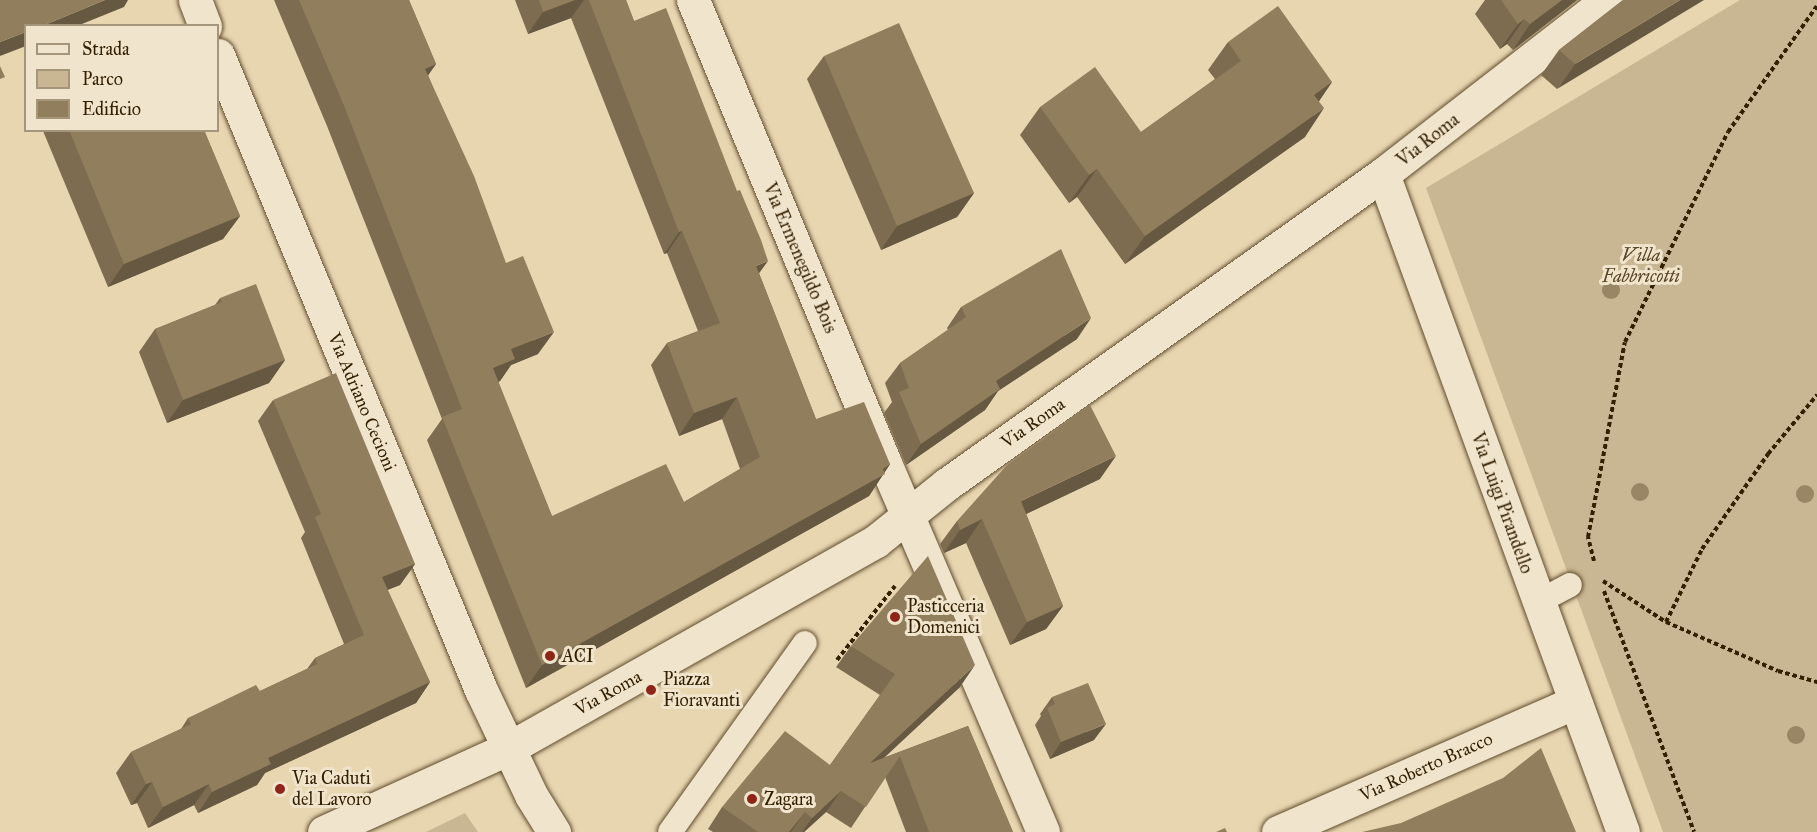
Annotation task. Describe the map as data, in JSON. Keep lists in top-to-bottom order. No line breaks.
{"streets":{"street":["Via Roma","Via Ermenegildo Bois","Via Adriano Cecioni","Via Luigi Pirandello","Via Roberto Bracco"]},"crossings":[["Via Roma","Via Ermenegildo Bois"],["Via Roma","Via Adriano Cecioni"],["Via Roma","Via Luigi Pirandello"],["Via Luigi Pirandello","Via Roberto Bracco"]],"parks":["Villa Fabbricotti"],"places":["Pasticceria Domenici","ACI","Piazza Fioravanti","Via Caduti del Lavoro","Zagara"],"legend":["Strada","Parco","Edificio"]}
